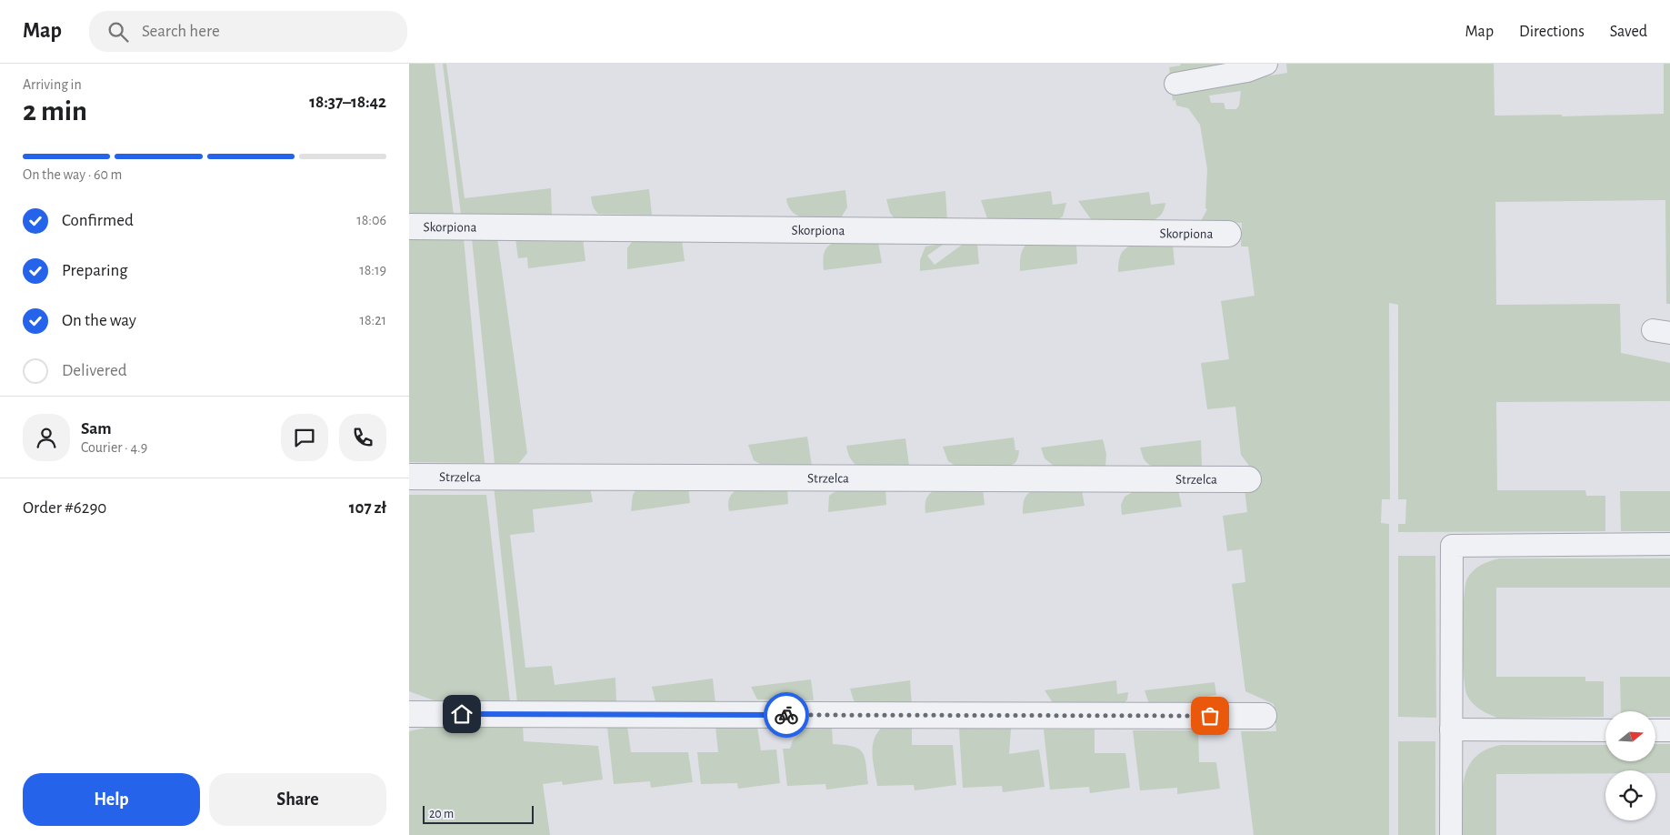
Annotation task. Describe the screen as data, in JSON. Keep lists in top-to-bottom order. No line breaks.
{"streets":{"street":["Skorpiona","Strzelca"]},"scale_bar":"20 m","north":"right","page":{"header":"Map","search":"Search here","nav":["Map","Directions","Saved"],"heading":["2 min","Arriving in","18:37–18:42"],"panel":["Sam","Courier · 4.9","Order #6290","107 zł"],"bar":"On the way · 60 m","list":[["Confirmed","18:06"],["Preparing","18:19"],["On the way","18:21"],"Delivered"],"buttons":["Help","Share"],"scale":"20 m"}}
